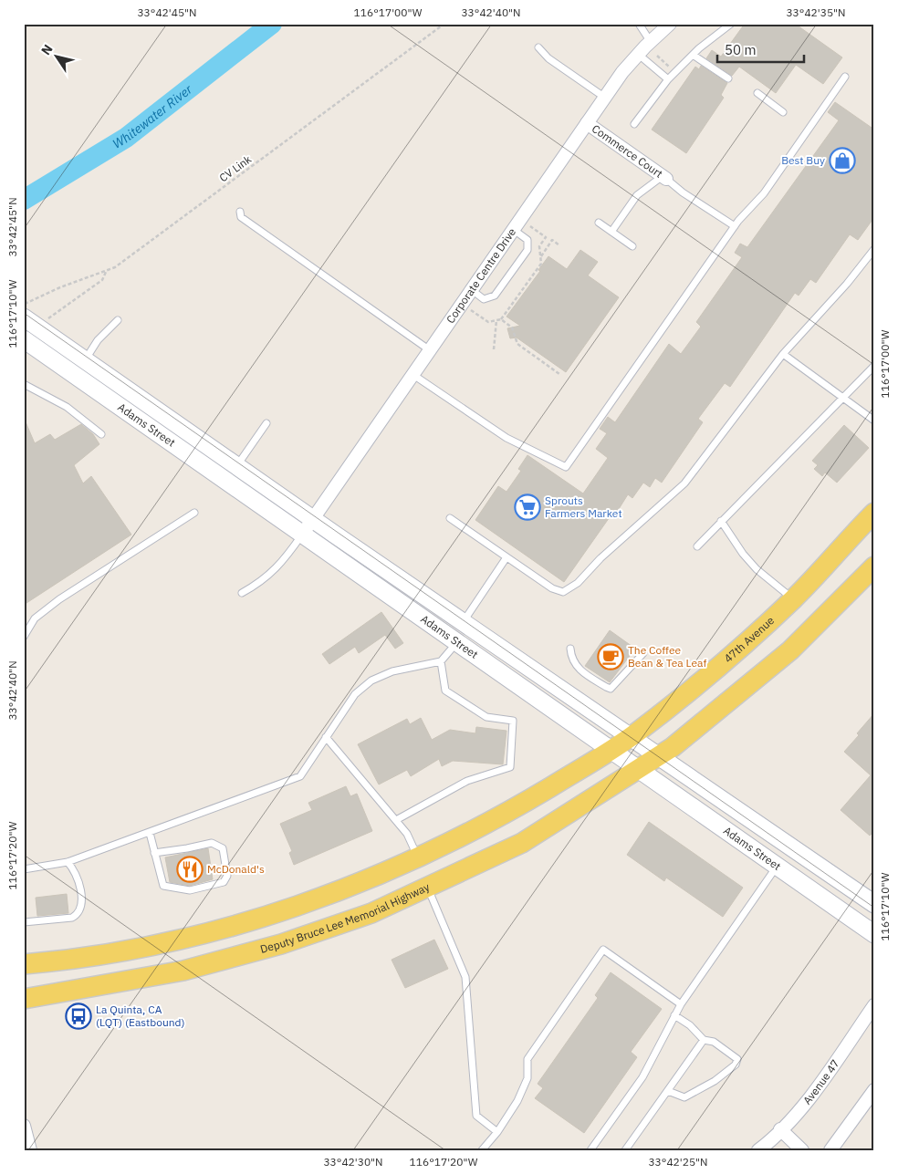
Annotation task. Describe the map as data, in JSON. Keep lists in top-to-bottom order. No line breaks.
{"streets":{"main road":["47th Avenue","Deputy Bruce Lee Memorial Highway"],"street":["Commerce Court","Corporate Centre Drive","Adams Street","Avenue 47"],"path":["CV Link"]},"crossings":[["Commerce Court","Corporate Centre Drive"],["Corporate Centre Drive","Adams Street"],["Adams Street","47th Avenue"],["Adams Street","Deputy Bruce Lee Memorial Highway"]],"water":["Whitewater River"],"places":{"shop":["Best Buy"],"supermarket":["Sprouts Farmers Market"],"cafe":["The Coffee Bean & Tea Leaf"],"restaurant":["McDonald's"],"bus stop":["La Quinta, CA (LQT) (Eastbound)"]},"scale_bar":"50 m","north":"top left","coordinates":["33°42'45\"N","116°17'00\"W","33°42'40\"N","33°42'35\"N","116°17'10\"W","116°17'20\"W","33°42'30\"N","33°42'25\"N"]}
